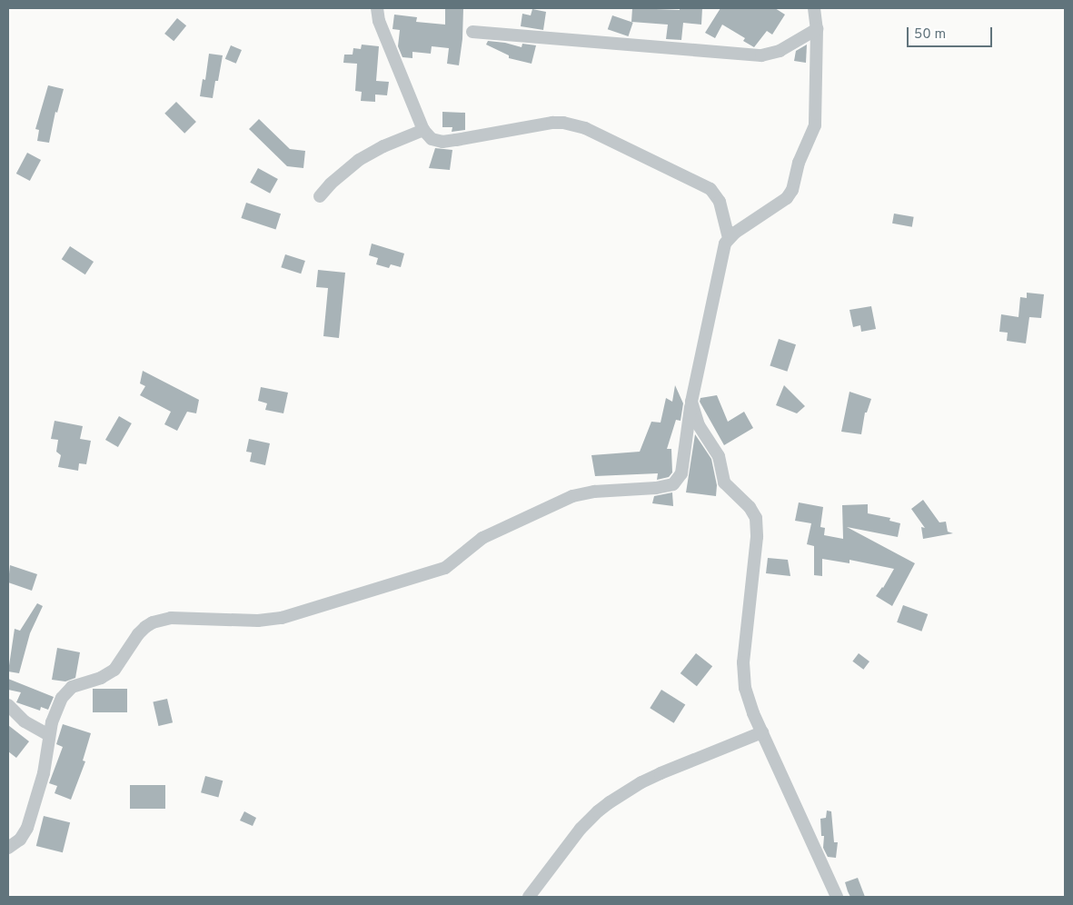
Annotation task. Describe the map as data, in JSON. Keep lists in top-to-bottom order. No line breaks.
{"scale_bar":"50 m"}
